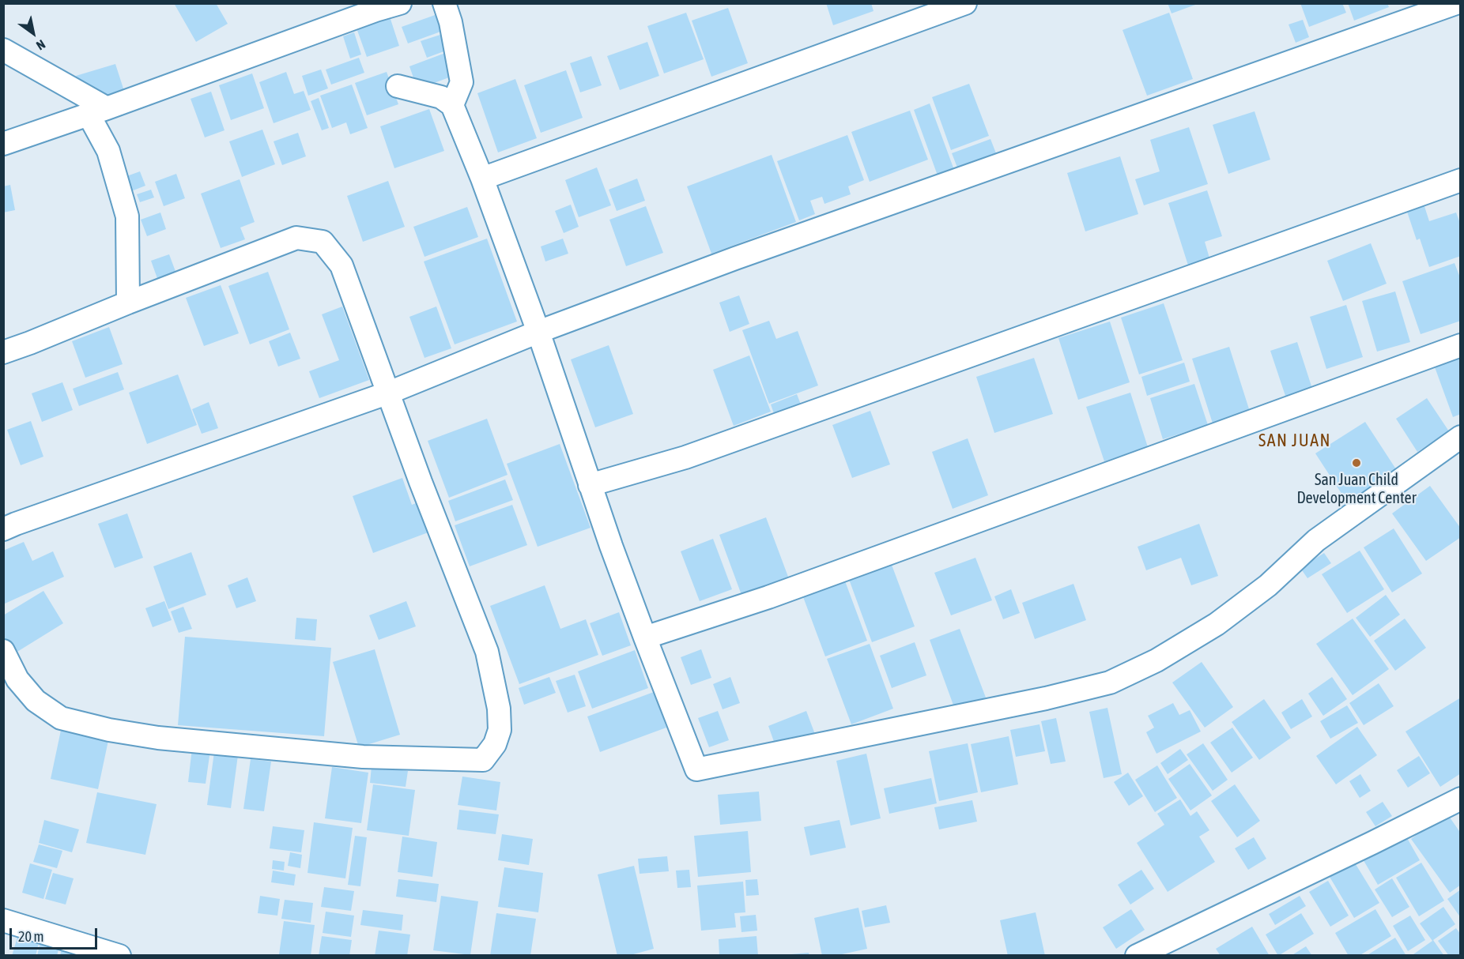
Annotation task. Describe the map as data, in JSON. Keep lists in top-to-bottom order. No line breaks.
{"districts":["SAN JUAN"],"places":["San Juan Child Development Center"],"scale_bar":"20 m","north":"bottom right"}
